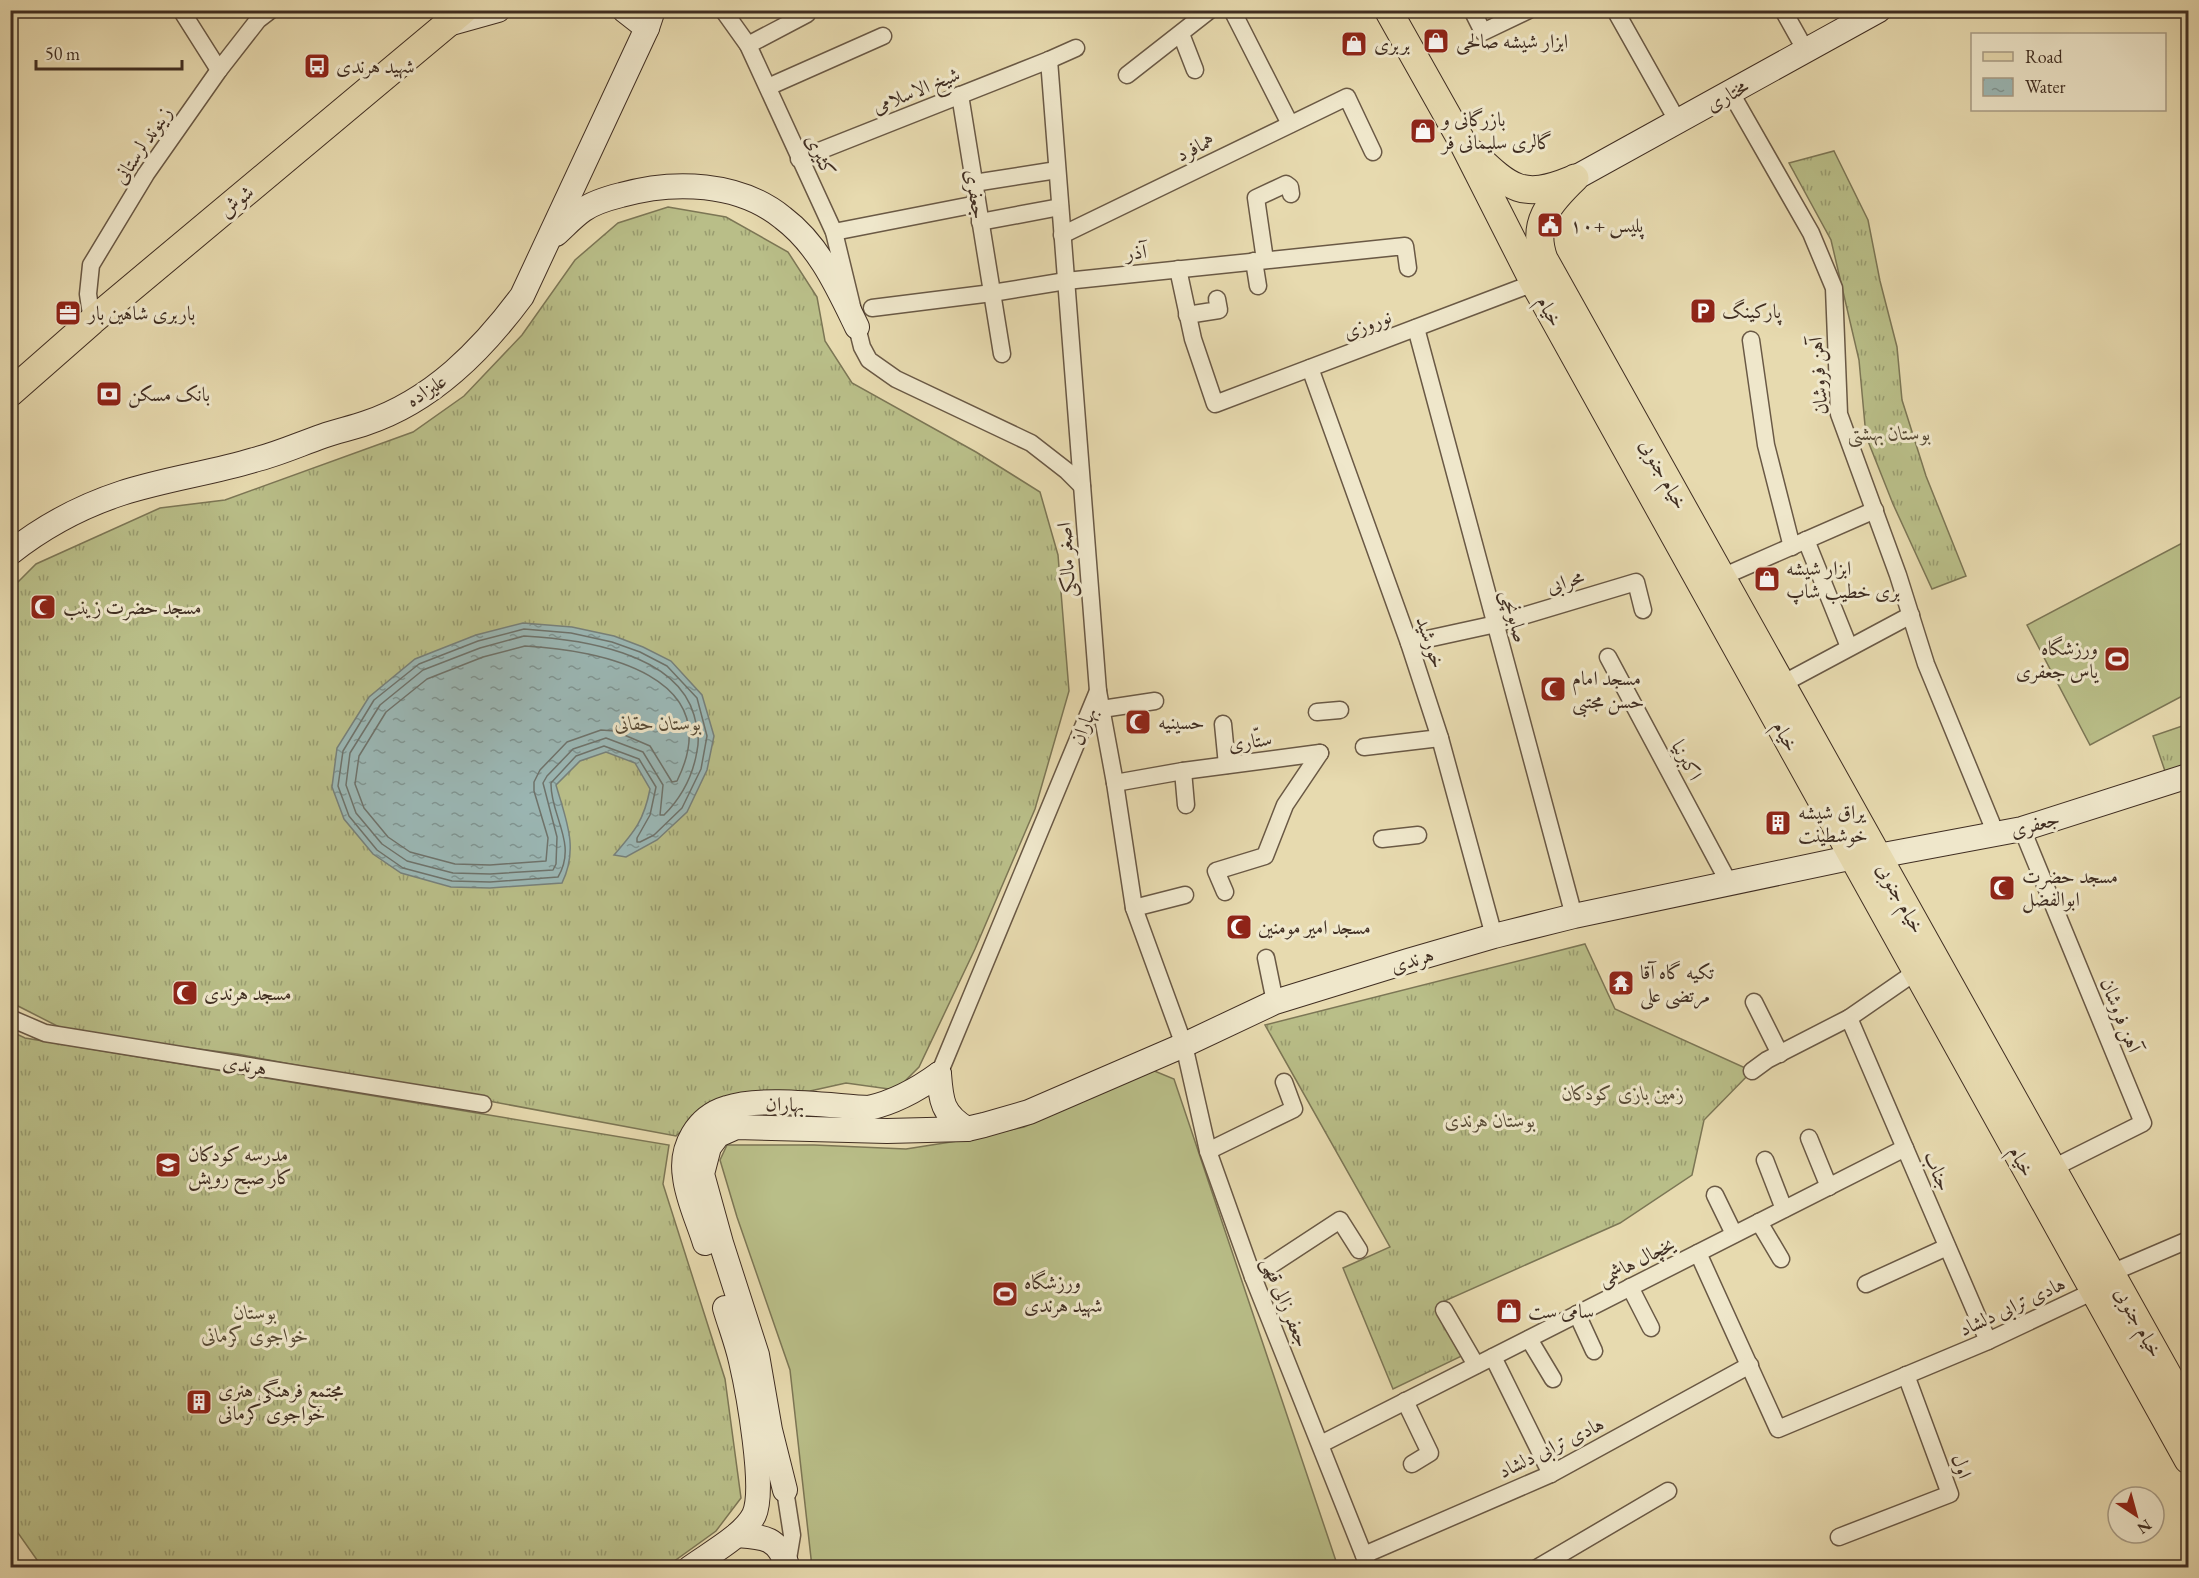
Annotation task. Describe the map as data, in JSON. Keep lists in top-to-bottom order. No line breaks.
{"streets":{"main road":["شوش","خیام","خیام جنوبی"],"street":["شیخ الاسلامی","مختاری","زینوند لرستانی","همافرد","کثیری","جعفری","آذر","نوروزی","آهن فروشان","علیزاده","اصغر مالکی","محرابی","صابونچی","خورشید","بهاران","ستّاری","اکبرنیا","هرندی","جناب","یخچال هاشمی","جعفر زالی قهی","هادی ترابی دلشاد","اول"]},"crossings":[["شیخ الاسلامی","کثیری"],["شیخ الاسلامی","جعفری"],["شیخ الاسلامی","اصغر مالکی"],["مختاری","خیام"],["مختاری","آهن فروشان"],["زینوند لرستانی","شوش"],["همافرد","اصغر مالکی"],["جعفری","آذر"],["جعفری","خیام"],["جعفری","آهن فروشان"],["جعفری","خیام جنوبی"],["جعفری","هرندی"],["آذر","اصغر مالکی"],["خیام","نوروزی"],["خیام","خیام جنوبی"],["خیام","هرندی"],["خیام","هادی ترابی دلشاد"],["نوروزی","خیام جنوبی"],["نوروزی","صابونچی"],["نوروزی","خورشید"],["آهن فروشان","خیام جنوبی"],["خیام جنوبی","هرندی"],["خیام جنوبی","هادی ترابی دلشاد"],["اصغر مالکی","بهاران"],["اصغر مالکی","ستّاری"],["اصغر مالکی","هرندی"],["اصغر مالکی","جعفر زالی قهی"],["محرابی","صابونچی"],["محرابی","خورشید"],["صابونچی","هرندی"],["خورشید","هرندی"],["بهاران","هرندی"],["اکبرنیا","هرندی"],["هرندی","جعفر زالی قهی"],["جناب","یخچال هاشمی"],["جناب","هادی ترابی دلشاد"],["یخچال هاشمی","جعفر زالی قهی"],["یخچال هاشمی","هادی ترابی دلشاد"],["جعفر زالی قهی","هادی ترابی دلشاد"],["هادی ترابی دلشاد","اول"]],"parks":["بوستان بهشتی","بوستان حقانی","زمین بازی کودکان","بوستان هرندی","بوستان خواجوی کرمانی"],"places":{"shop":["ابزار شیشه صالحی","بربری","بازرگانی و گالری سلیمانی فر","ابزار شیشه بری خطیب شاپ","سامی ست"],"bus stop":["شهید هرندی"],"public building":["پلیس +۱۰"],"parking":["پارکینگ"],"office":["باربری شاهین بار"],"bank":["بانک مسکن"],"mosque":["مسجد حضرت زینب","مسجد امام حسن مجتبی","حسینیه","مسجد حضرت ابوالفضل","مسجد امیر مومنین","مسجد هرندی"],"sports":["ورزشگاه یاس جعفری","ورزشگاه شهید هرندی"],"building":["یراق شیشه خوشطینت","مجتمع فرهنگی هنری خواجوی كرمانی"],"temple":["تکیه گاه آقا مرتضی علی"],"school or university":["مدرسه کودکان کار صبح رویش"]},"legend":["Road","Water"],"scale_bar":"50 m","north":"bottom right"}
